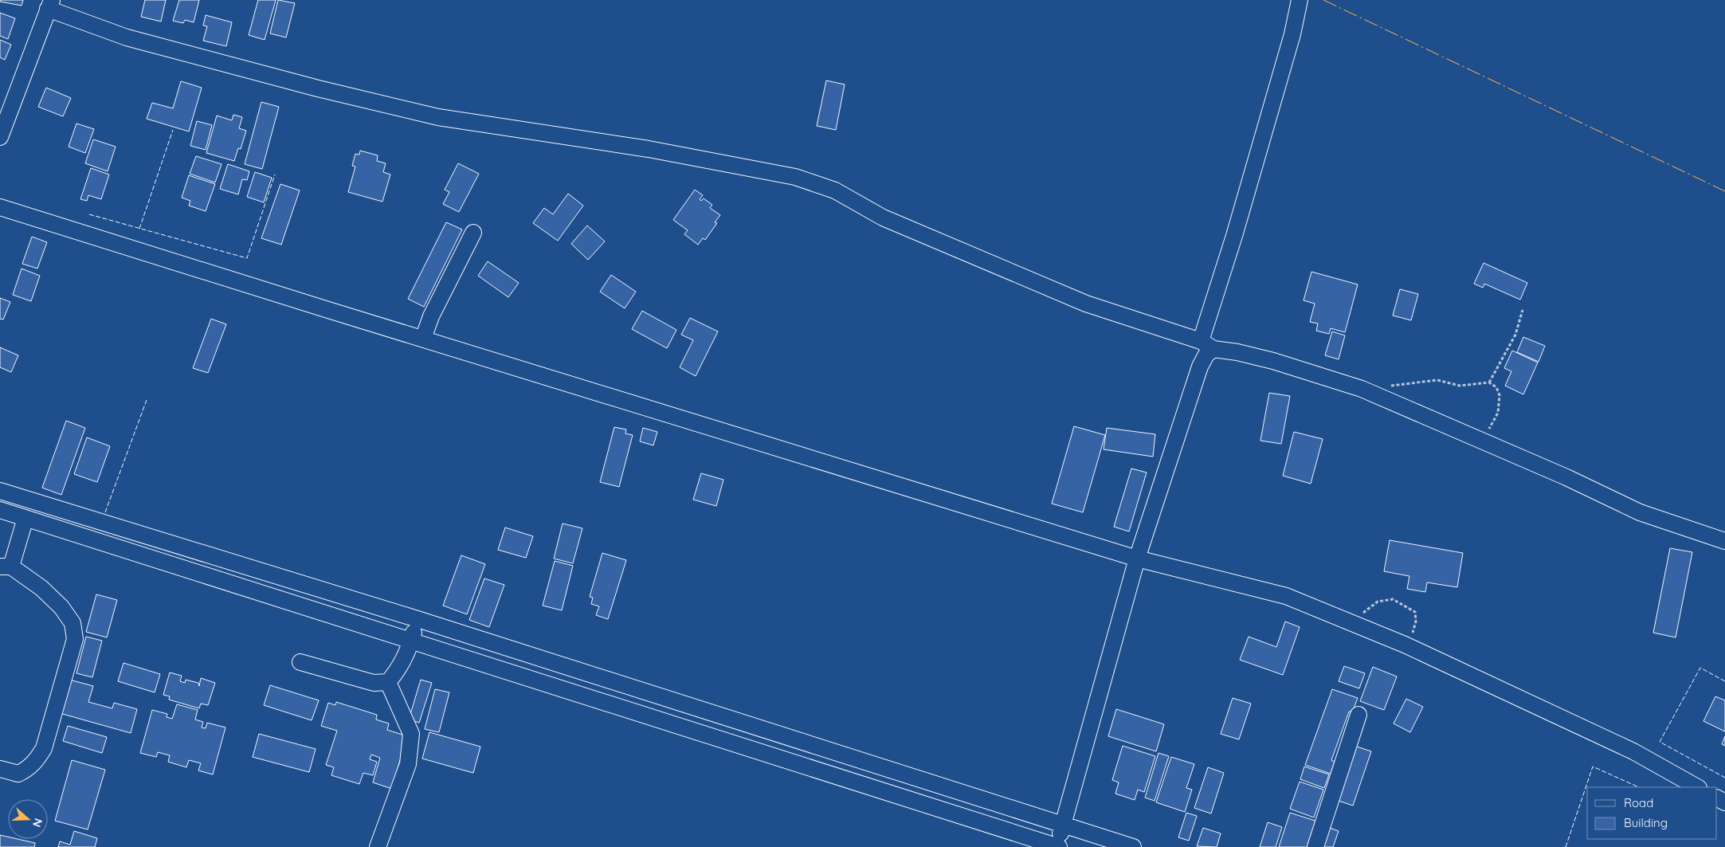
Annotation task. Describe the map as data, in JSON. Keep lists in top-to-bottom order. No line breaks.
{"legend":["Road","Building"],"north":"right"}
